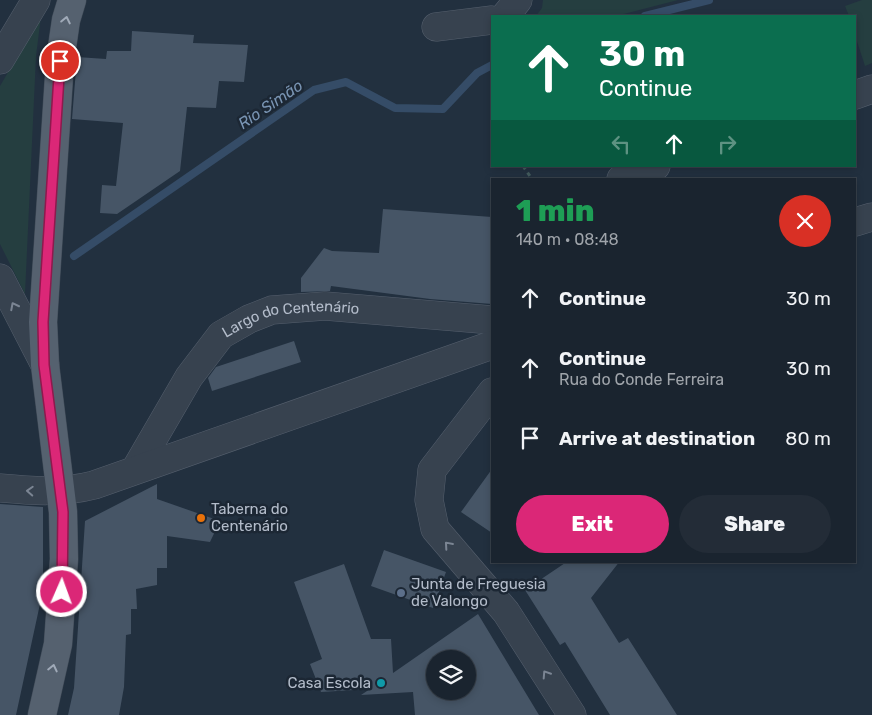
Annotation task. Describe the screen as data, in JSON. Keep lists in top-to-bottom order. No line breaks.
{"streets":{"street":["Largo do Centenário"]},"water":["Rio Simão"],"places":["Taberna do Centenário","Junta de Freguesia de Valongo","Casa Escola"],"page":{"turn":["30 m","Continue"],"heading":["1 min","140 m · 08:48"],"list":[{"name":"Continue","value":"30 m"},{"name":"Continue","note":"Rua do Conde Ferreira","value":"30 m"},{"name":"Arrive at destination","value":"80 m"}],"buttons":["Exit","Share"]}}
